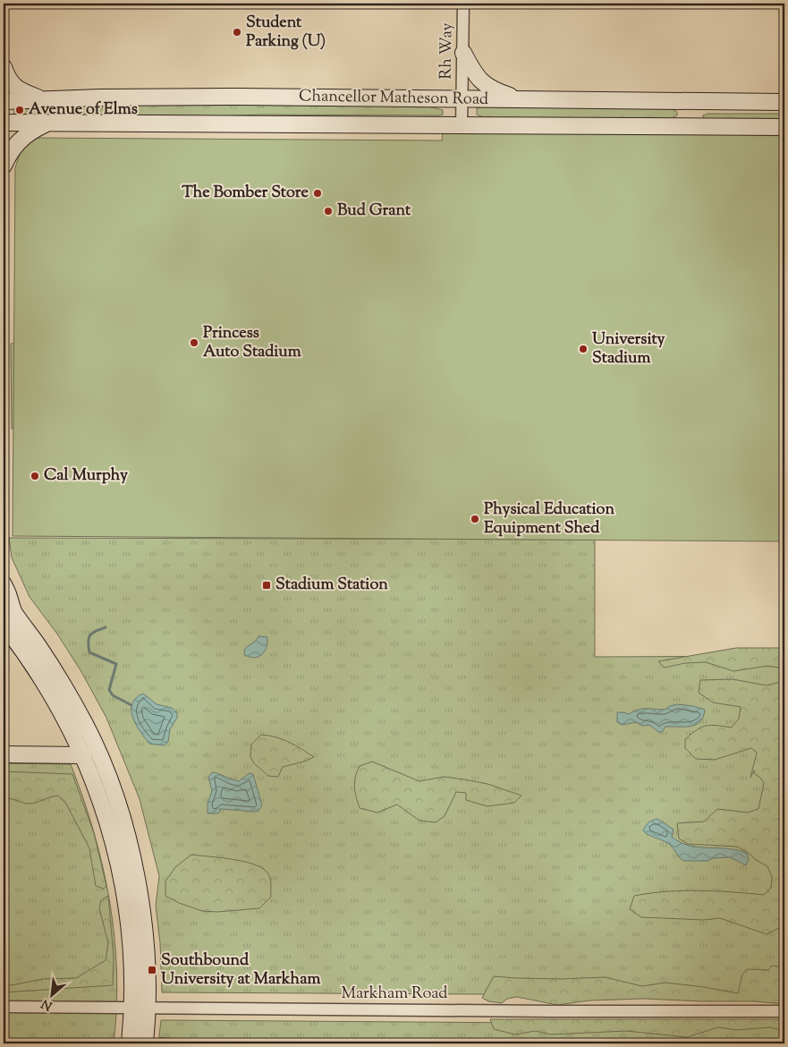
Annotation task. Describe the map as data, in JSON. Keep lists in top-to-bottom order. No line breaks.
{"streets":{"main road":["Chancellor Matheson Road"],"street":["Rh Way","Markham Road"]},"crossings":[["Rh Way","Chancellor Matheson Road"]],"places":{"other":["Student Parking (U)","Avenue of Elms","The Bomber Store","Bud Grant","Princess Auto Stadium","University Stadium","Cal Murphy","Physical Education Equipment Shed"],"transit":["Stadium Station","Southbound University at Markham"]},"north":"bottom left"}
